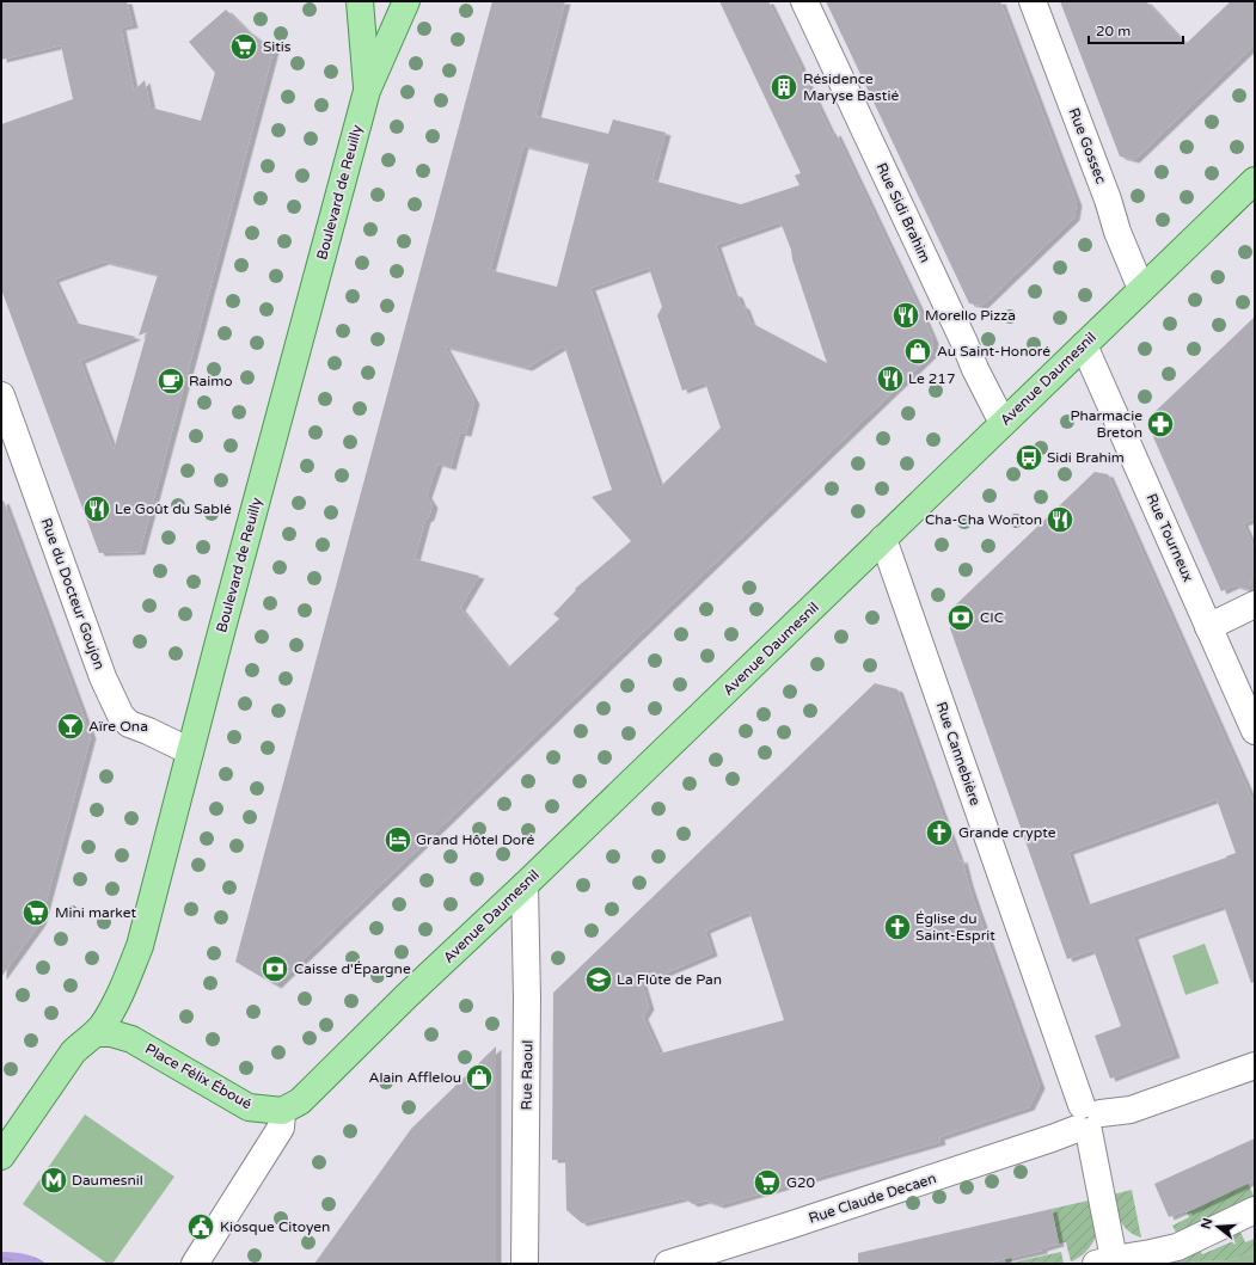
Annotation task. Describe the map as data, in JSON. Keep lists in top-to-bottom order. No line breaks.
{"streets":{"main road":["Boulevard de Reuilly","Avenue Daumesnil","Place Félix Éboué"],"street":["Rue Gossec","Rue Sidi Brahim","Rue Tourneux","Rue du Docteur Goujon","Rue Cannebière","Rue Raoul","Rue Claude Decaen"]},"crossings":[["Rue Gossec","Avenue Daumesnil"],["Boulevard de Reuilly","Rue du Docteur Goujon"],["Boulevard de Reuilly","Place Félix Éboué"],["Rue Sidi Brahim","Avenue Daumesnil"],["Avenue Daumesnil","Rue Tourneux"],["Avenue Daumesnil","Rue Cannebière"],["Avenue Daumesnil","Rue Raoul"],["Avenue Daumesnil","Place Félix Éboué"],["Rue Cannebière","Rue Claude Decaen"]],"places":{"supermarket":["Sitis","Mini market","G20"],"building":["Résidence Maryse Bastié"],"restaurant":["Morello Pizza","Le 217","Le Goût du Sablé","Cha-Cha Wonton"],"shop":["Au Saint-Honoré","Alain Afflelou"],"cafe":["Raimo"],"pharmacy":["Pharmacie Breton"],"bus stop":["Sidi Brahim"],"bank":["CIC","Caisse d'Épargne"],"bar":["Aïre Ona"],"church":["Grande crypte","Église du Saint-Esprit"],"hotel":["Grand Hôtel Doré"],"school or university":["La Flûte de Pan"],"metro station":["Daumesnil"],"public building":["Kiosque Citoyen"]},"scale_bar":"20 m","north":"left"}
